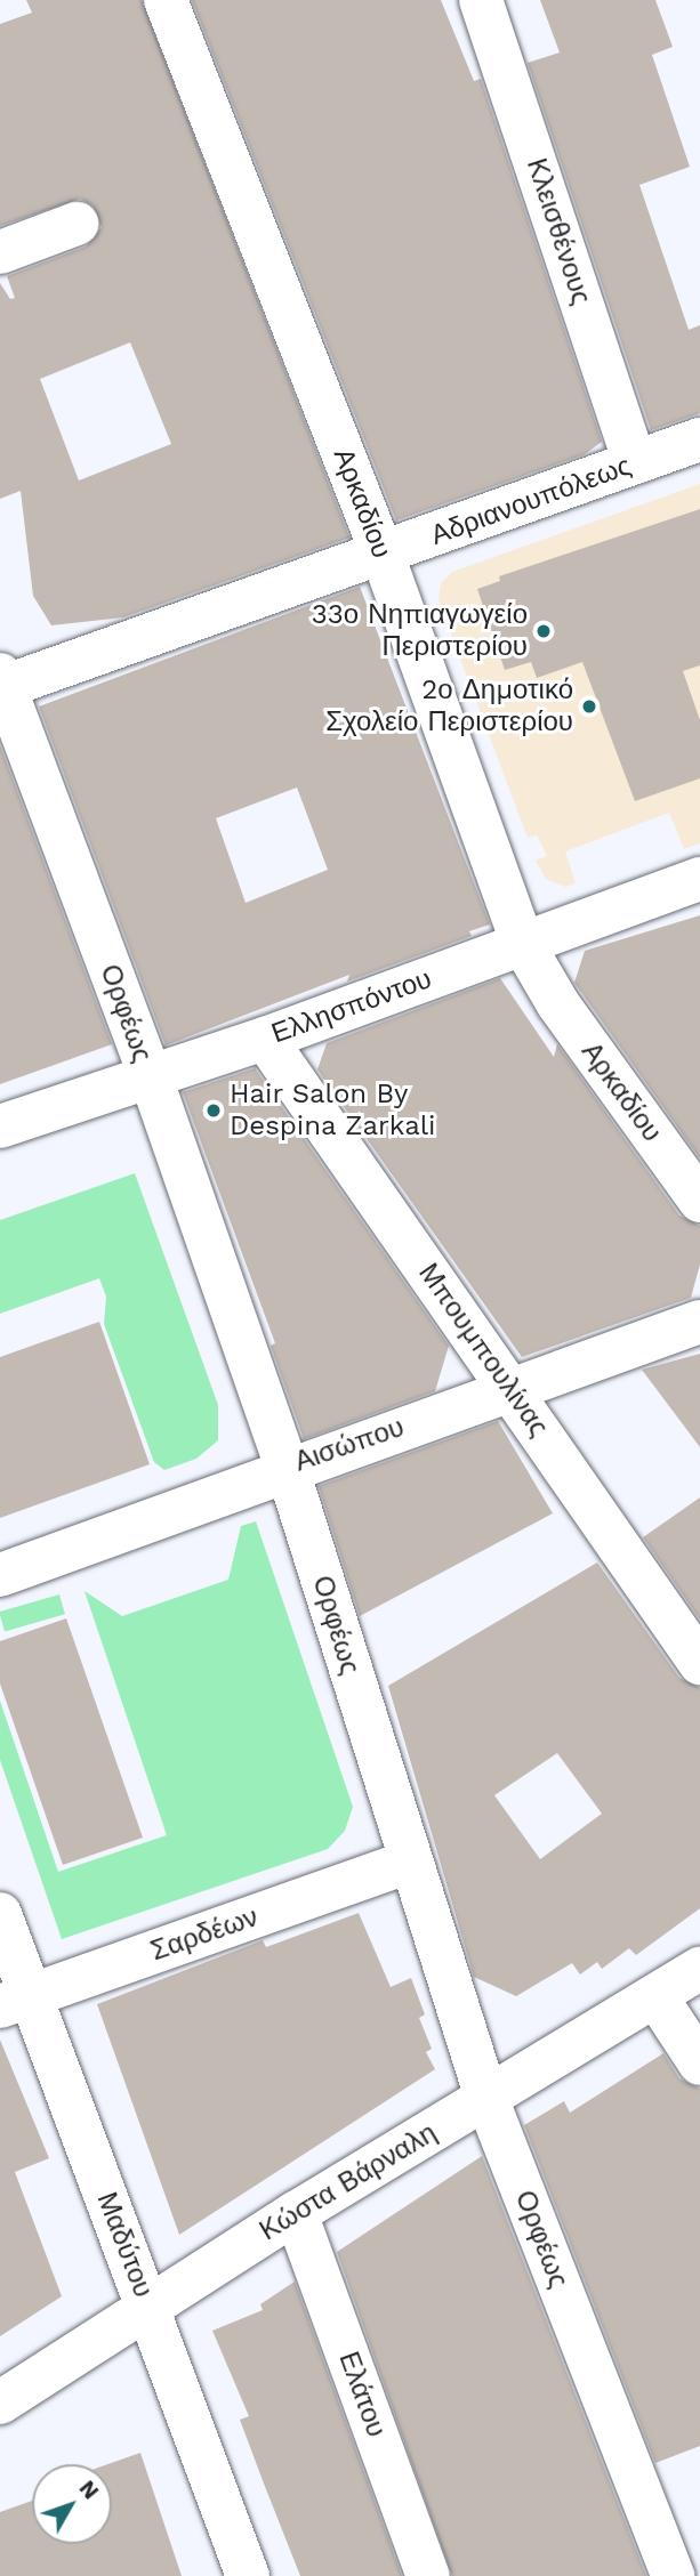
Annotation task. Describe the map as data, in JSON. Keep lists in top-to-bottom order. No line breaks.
{"streets":{"street":["Κλεισθένους","Αδριανουπόλεως","Αρκαδίου","Ελλησπόντου","Ορφέως","Μπουμπουλίνας","Αισώπου","Σαρδέων","Κώστα Βάρναλη","Μαδύτου","Ελάτου"]},"crossings":[["Κλεισθένους","Αδριανουπόλεως"],["Αδριανουπόλεως","Αρκαδίου"],["Αδριανουπόλεως","Ορφέως"],["Αρκαδίου","Ελλησπόντου"],["Ελλησπόντου","Ορφέως"],["Ελλησπόντου","Μπουμπουλίνας"],["Ορφέως","Αισώπου"],["Ορφέως","Σαρδέων"],["Ορφέως","Κώστα Βάρναλη"],["Μπουμπουλίνας","Αισώπου"],["Σαρδέων","Μαδύτου"],["Κώστα Βάρναλη","Μαδύτου"],["Κώστα Βάρναλη","Ελάτου"]],"places":["33ο Νηπιαγωγείο Περιστερίου","2ο Δημοτικό Σχολείο Περιστερίου","Hair Salon By Despina Zarkali"],"north":"top right"}
